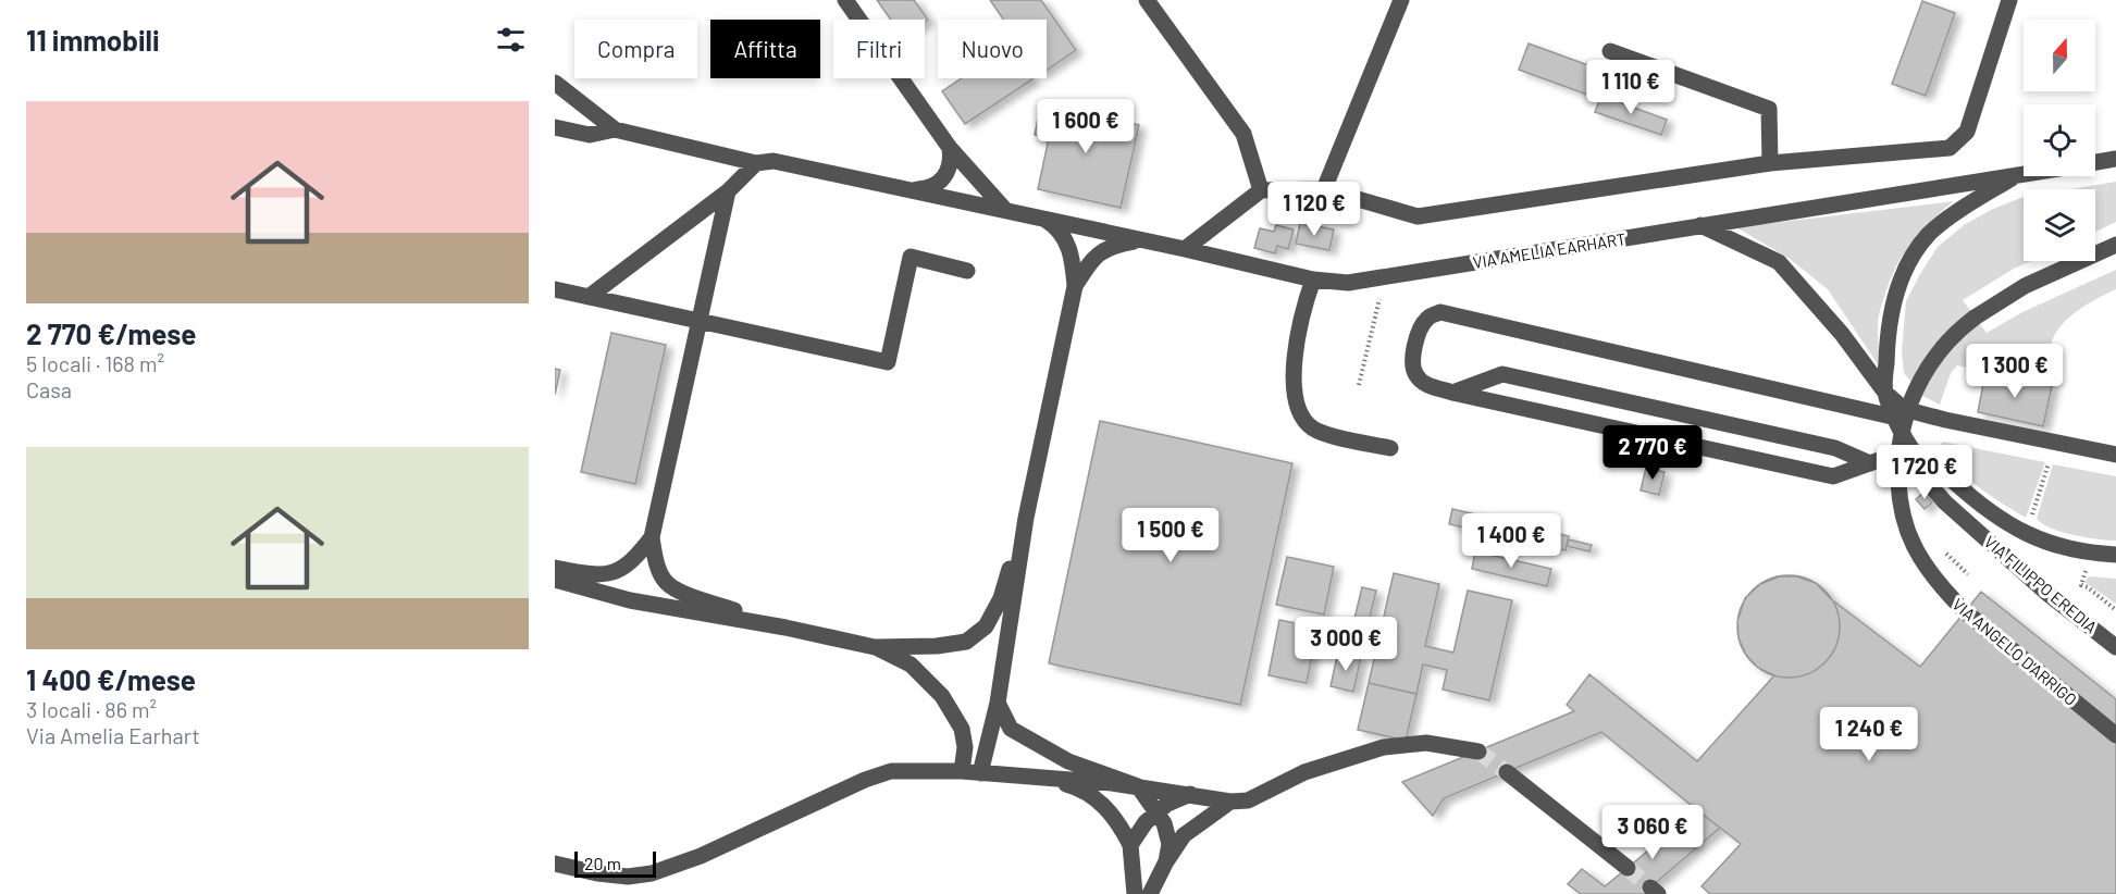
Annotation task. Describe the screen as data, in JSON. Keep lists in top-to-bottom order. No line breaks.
{"streets":{"street":["VIA AMELIA EARHART","VIA FILIPPO EREDIA","VIA ANGELO D'ARRIGO"]},"crossings":[["VIA AMELIA EARHART","VIA FILIPPO EREDIA"]],"scale_bar":"20 m","north":"top","page":{"heading":"11 immobili","chip":["Compra","Affitta","Filtri","Nuovo"],"price":["1 110 €","1 600 €","1 120 €","1 300 €","2 770 €","1 720 €","1 500 €","1 400 €","3 000 €","1 240 €","3 060 €"],"list":[{"name":"2 770 €/mese","note":"5 locali · 168 m² · Casa"},{"name":"1 400 €/mese","note":"3 locali · 86 m² · Via Amelia Earhart"}],"scale":"20 m"}}
